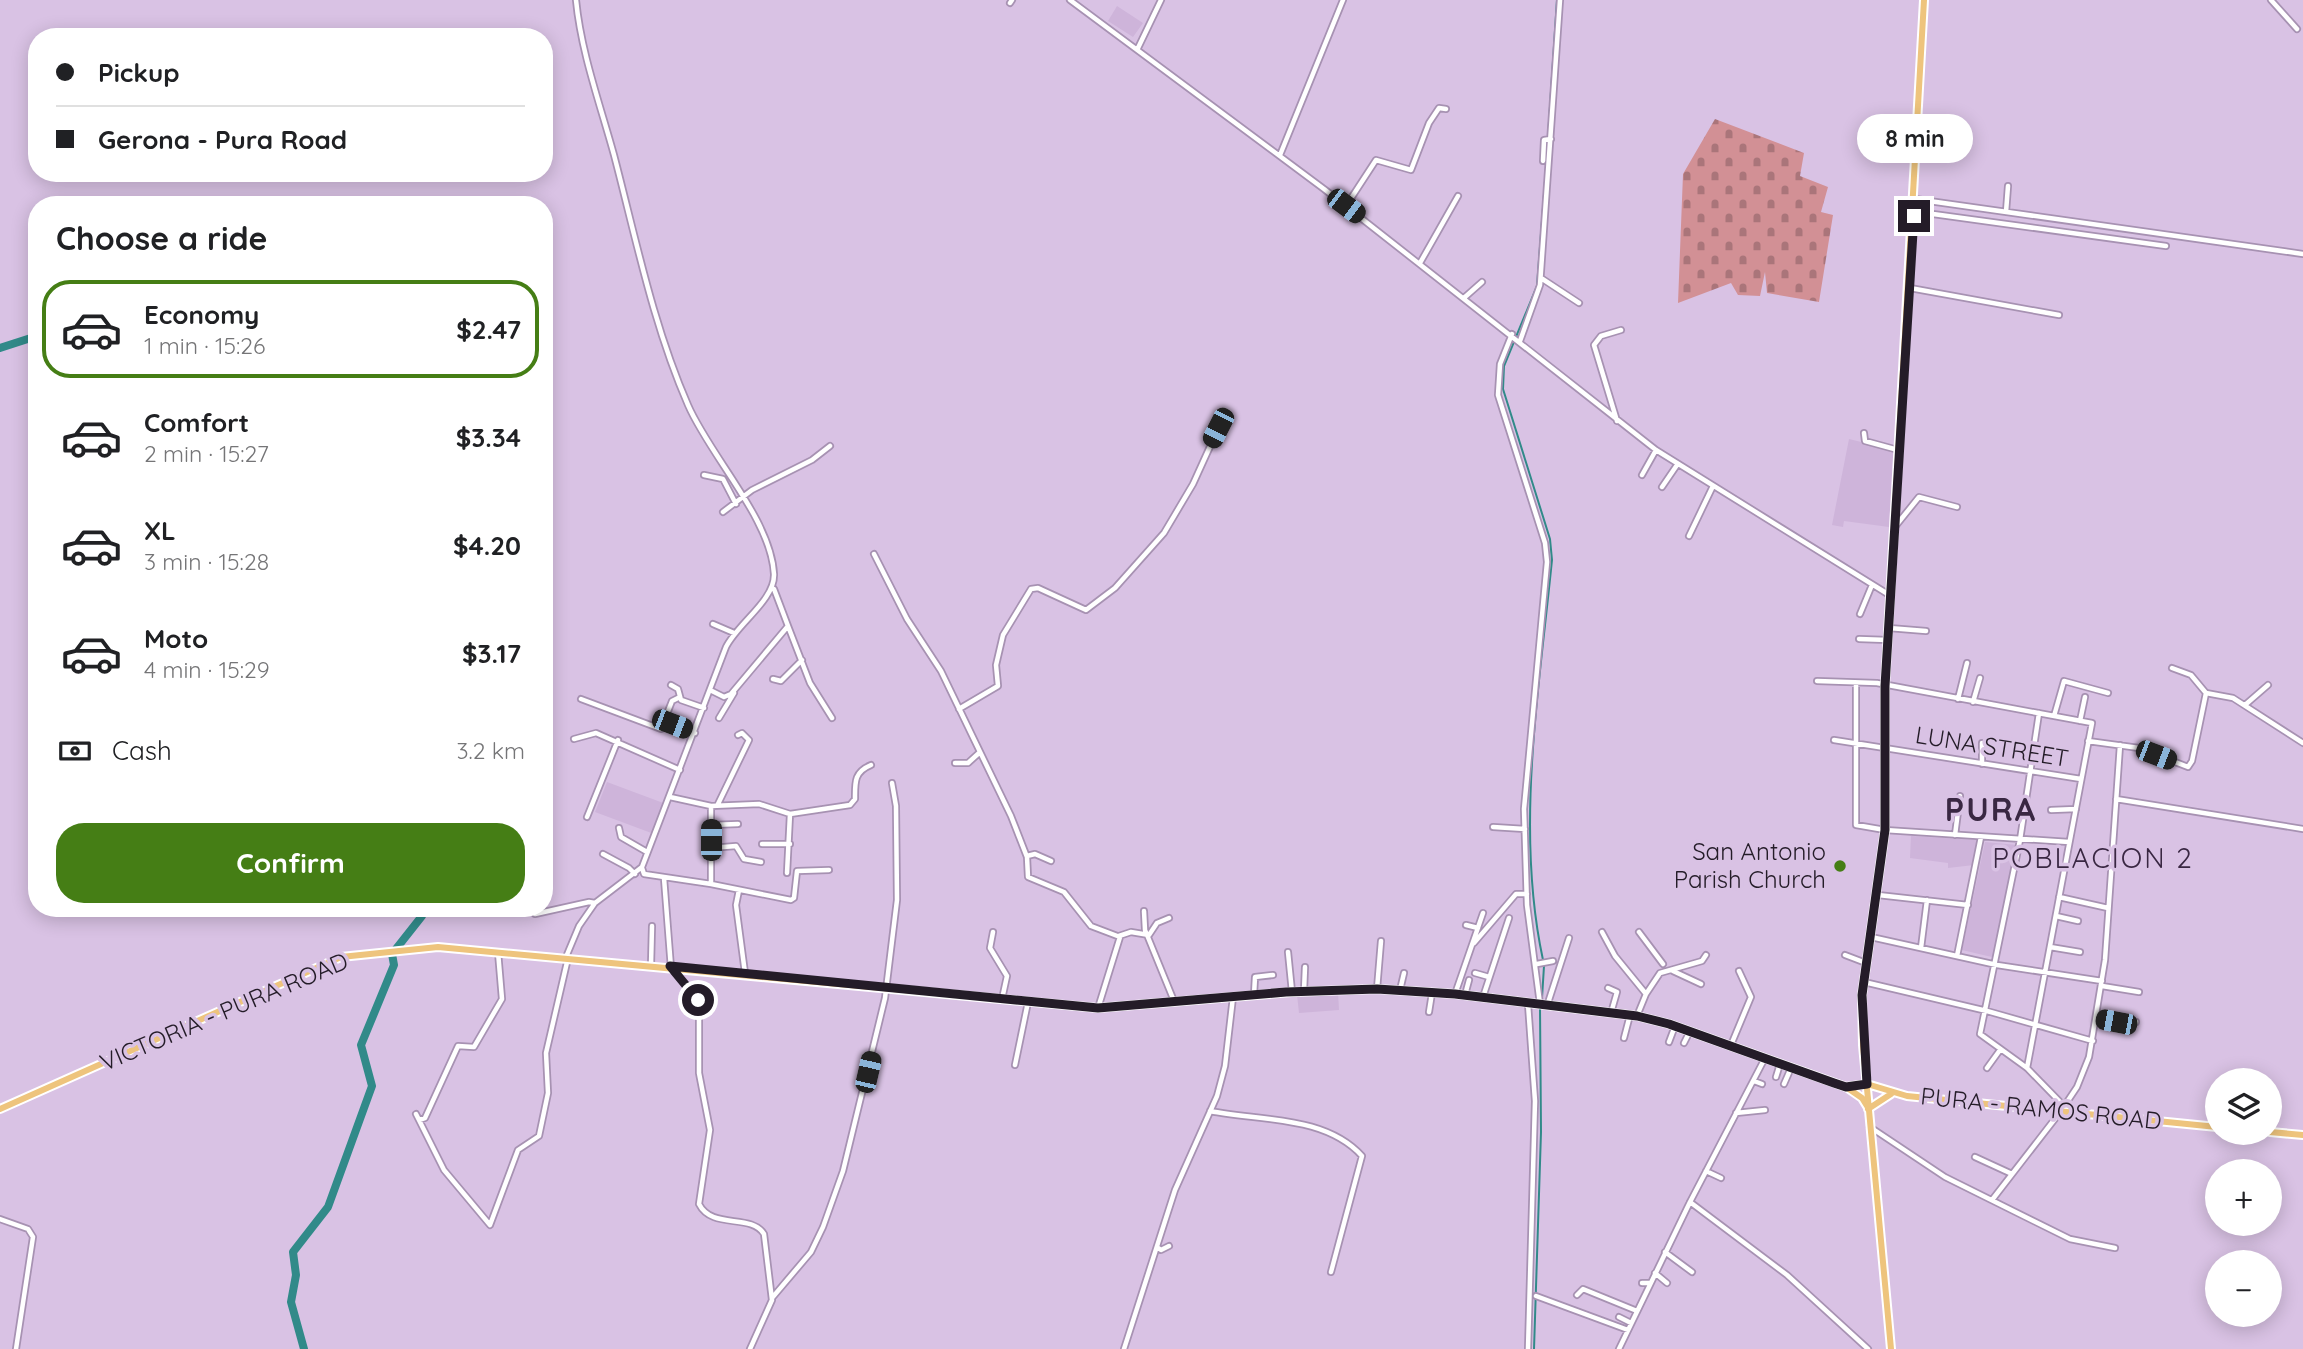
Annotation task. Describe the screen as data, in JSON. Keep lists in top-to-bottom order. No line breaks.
{"streets":{"main road":["VICTORIA - PURA ROAD","PURA - RAMOS ROAD"],"street":["LUNA STREET"]},"crossings":[["VICTORIA - PURA ROAD","PURA - RAMOS ROAD"]],"districts":["PURA","POBLACION 2"],"places":["San Antonio Parish Church"],"page":{"banner":["Pickup","Gerona - Pura Road"],"bubble":"8 min","heading":"Choose a ride","list":[{"name":"Economy","note":"1 min · 15:26","value":"$2.47"},{"name":"Comfort","note":"2 min · 15:27","value":"$3.34"},{"name":"XL","note":"3 min · 15:28","value":"$4.20"},{"name":"Moto","note":"4 min · 15:29","value":"$3.17"}],"pay":["Cash","3.2 km"],"buttons":"Confirm","map_buttons":["+","−"]}}
